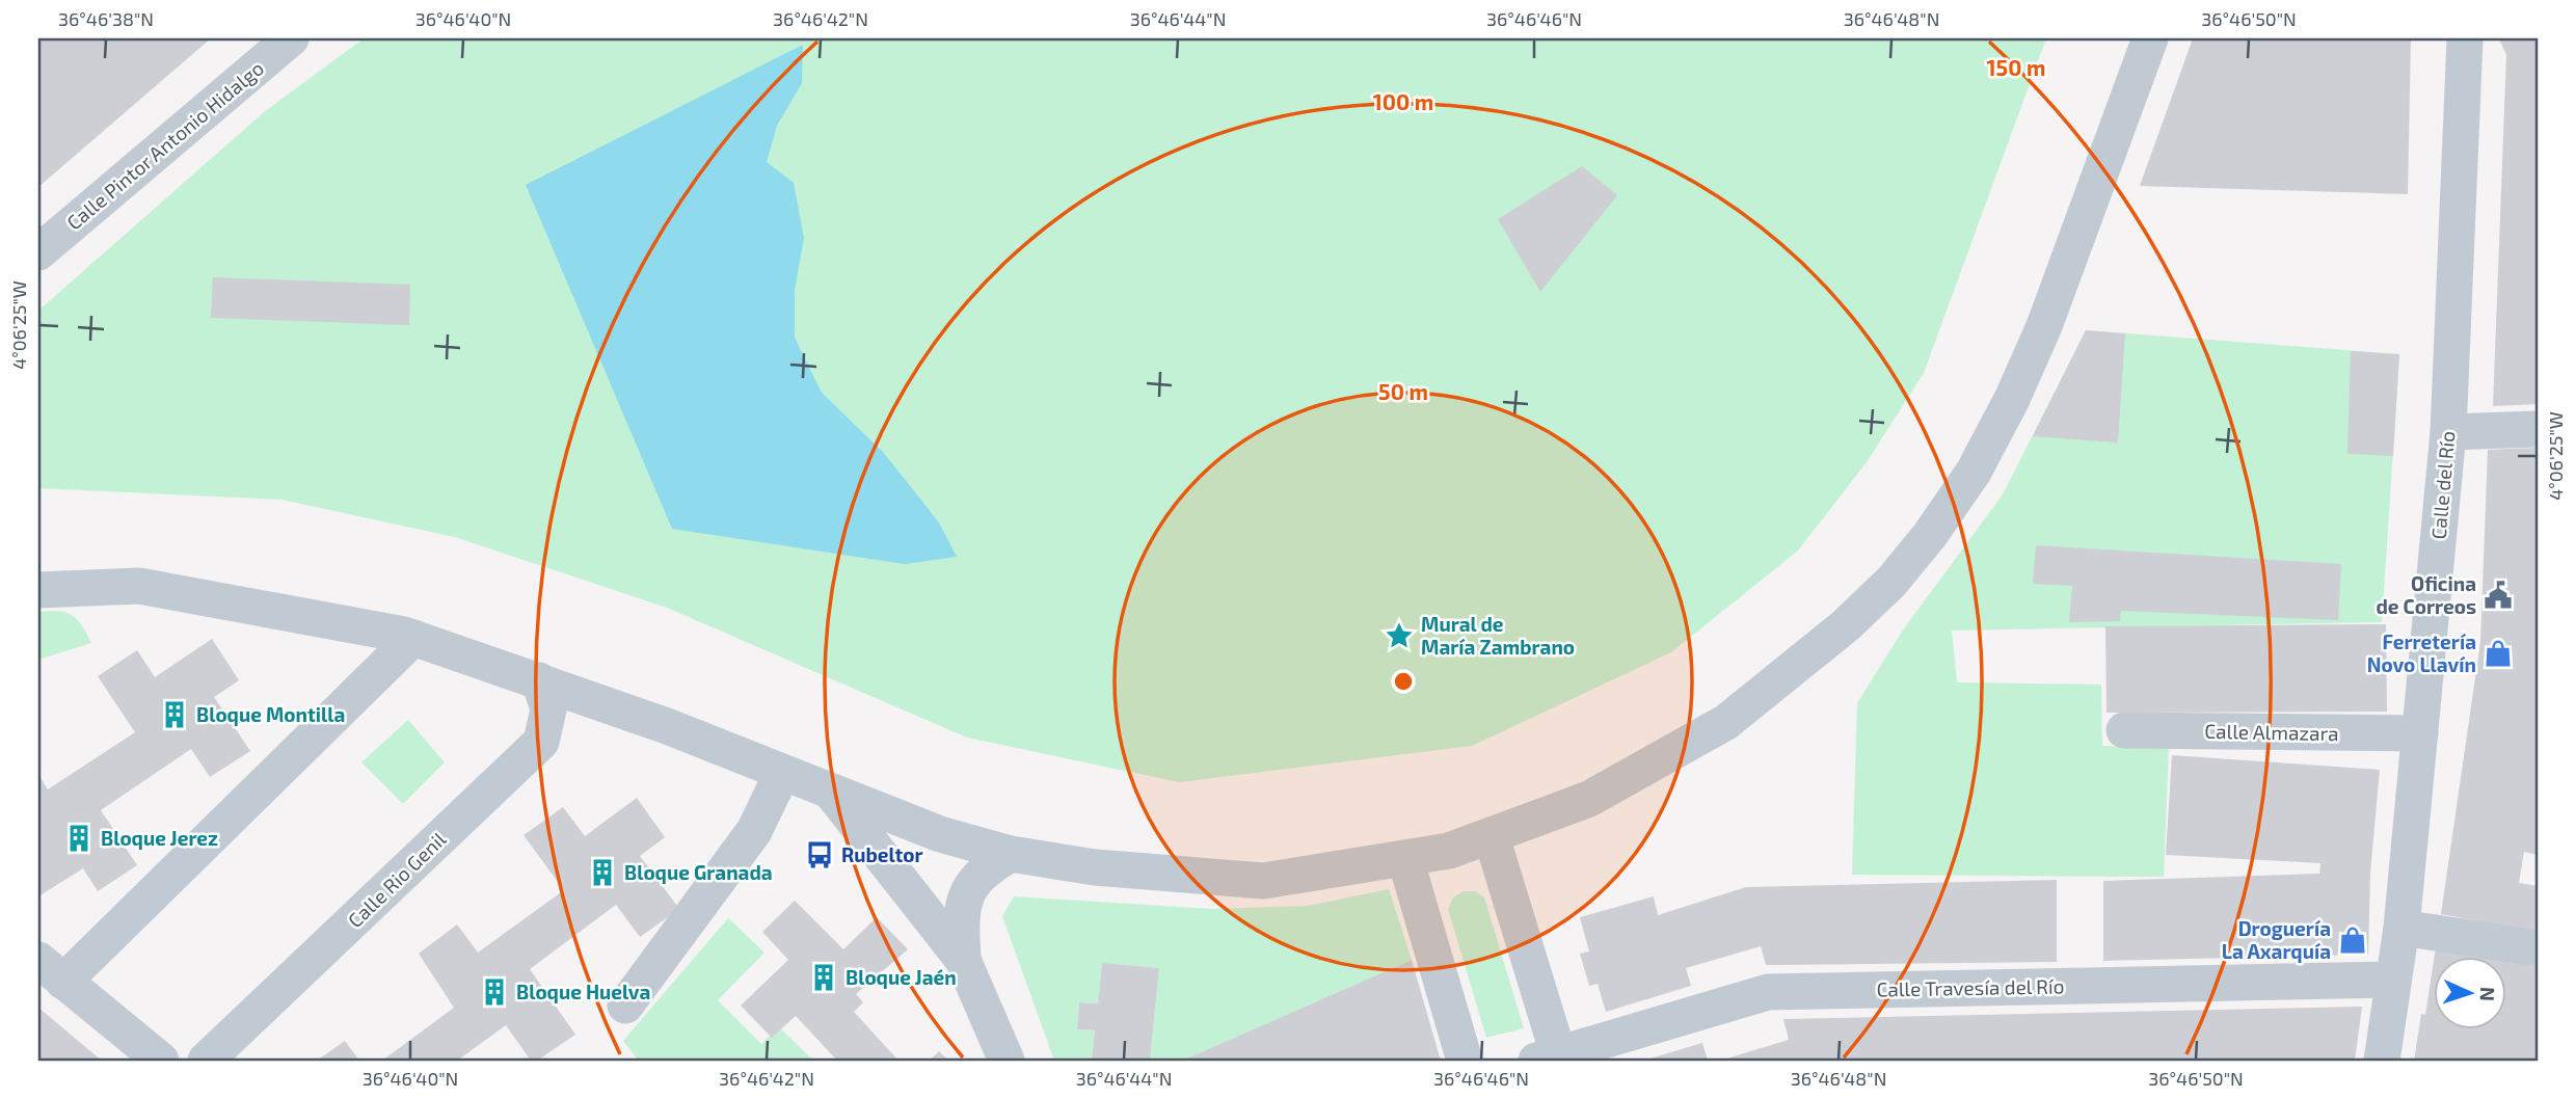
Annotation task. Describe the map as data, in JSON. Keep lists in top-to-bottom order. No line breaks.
{"streets":{"street":["Calle Pintor Antonio Hidalgo","Calle del Río","Calle Almazara","Calle Rio Genil","Calle Travesía del Río"]},"crossings":[["Calle del Río","Calle Almazara"],["Calle del Río","Calle Travesía del Río"]],"places":{"public building":["Oficina de Correos"],"place":["Mural de María Zambrano"],"shop":["Ferretería Novo Llavín","Droguería La Axarquía"],"building":["Bloque Montilla","Bloque Jerez","Bloque Granada","Bloque Jaén","Bloque Huelva"],"bus stop":["Rubeltor"]},"north":"right","coordinates":["36°46'38\"N","36°46'40\"N","36°46'42\"N","36°46'44\"N","36°46'46\"N","36°46'48\"N","36°46'50\"N","4°06'25\"W"],"rings":["150 m","100 m","50 m"]}
